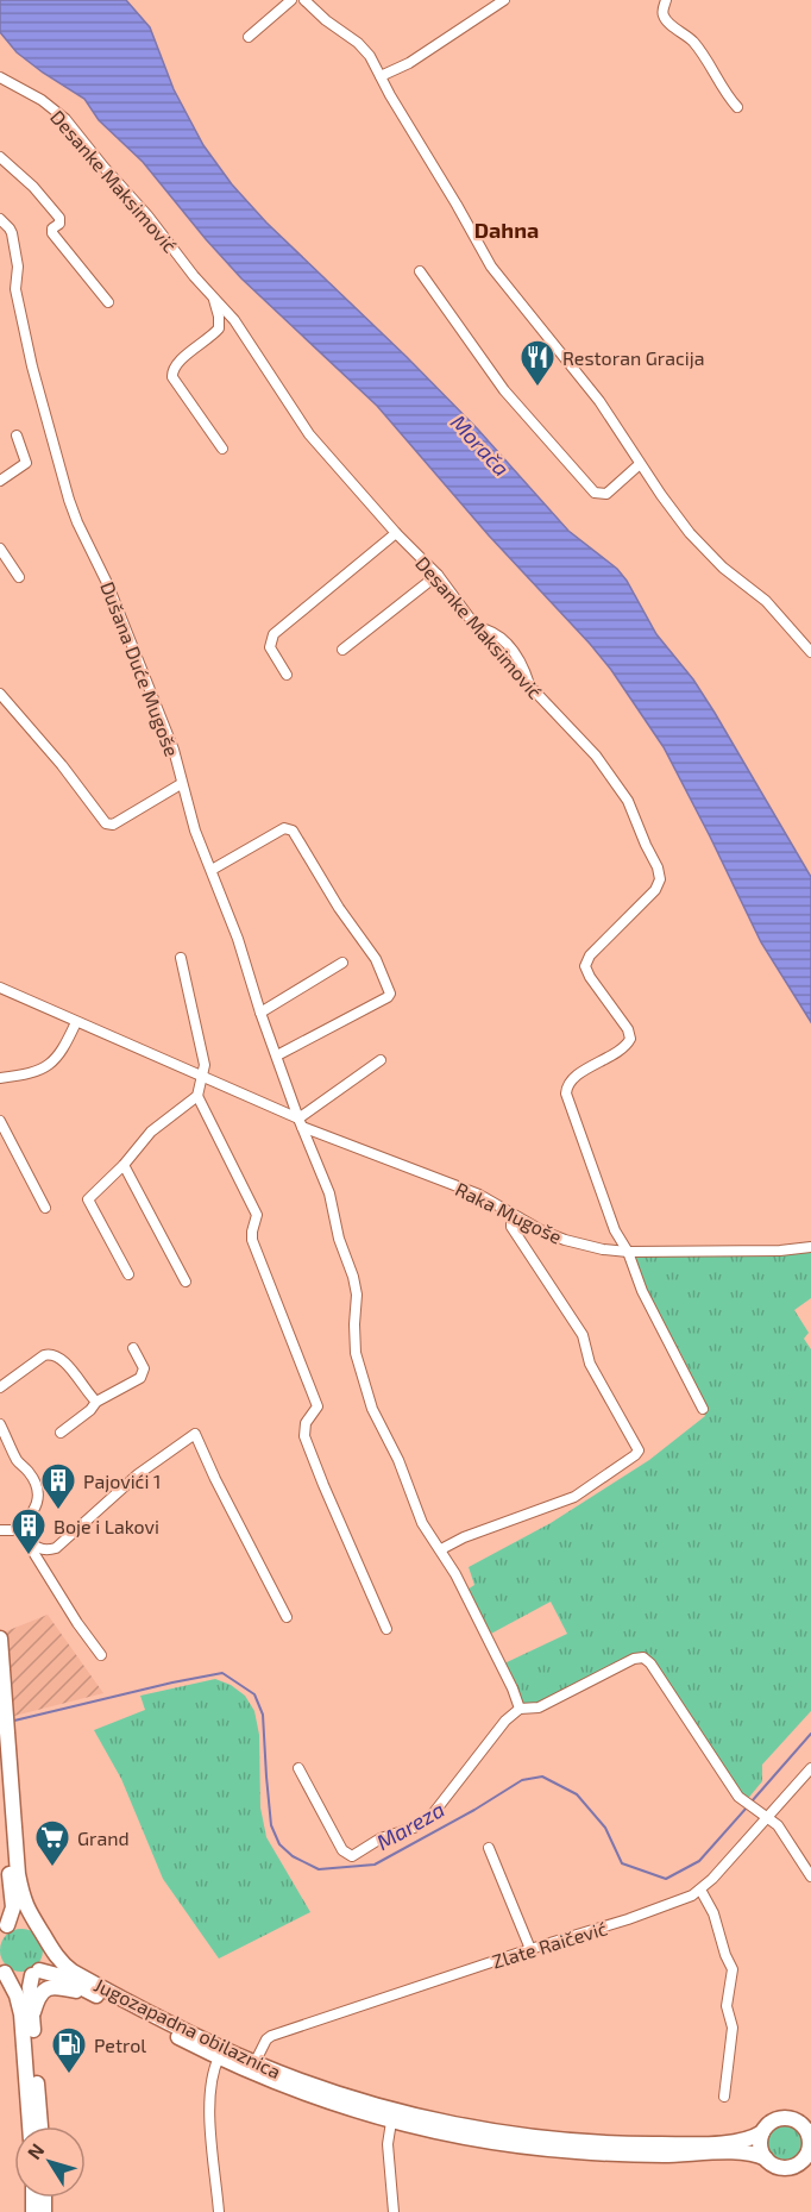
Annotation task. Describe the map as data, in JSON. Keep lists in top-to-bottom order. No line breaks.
{"streets":{"main road":["Jugozapadna obilaznica"],"street":["Desanke Maksimović","Dušana Duće Mugoše","Raka Mugoše","Zlate Raičević"]},"crossings":[["Desanke Maksimović","Raka Mugoše"],["Dušana Duće Mugoše","Raka Mugoše"],["Zlate Raičević","Jugozapadna obilaznica"]],"districts":["Dahna"],"water":["Morača","Mareza"],"places":{"restaurant":["Restoran Gracija"],"building":["Pajovići 1","Boje i Lakovi"],"supermarket":["Grand"],"fuel station":["Petrol"]},"north":"top left"}
